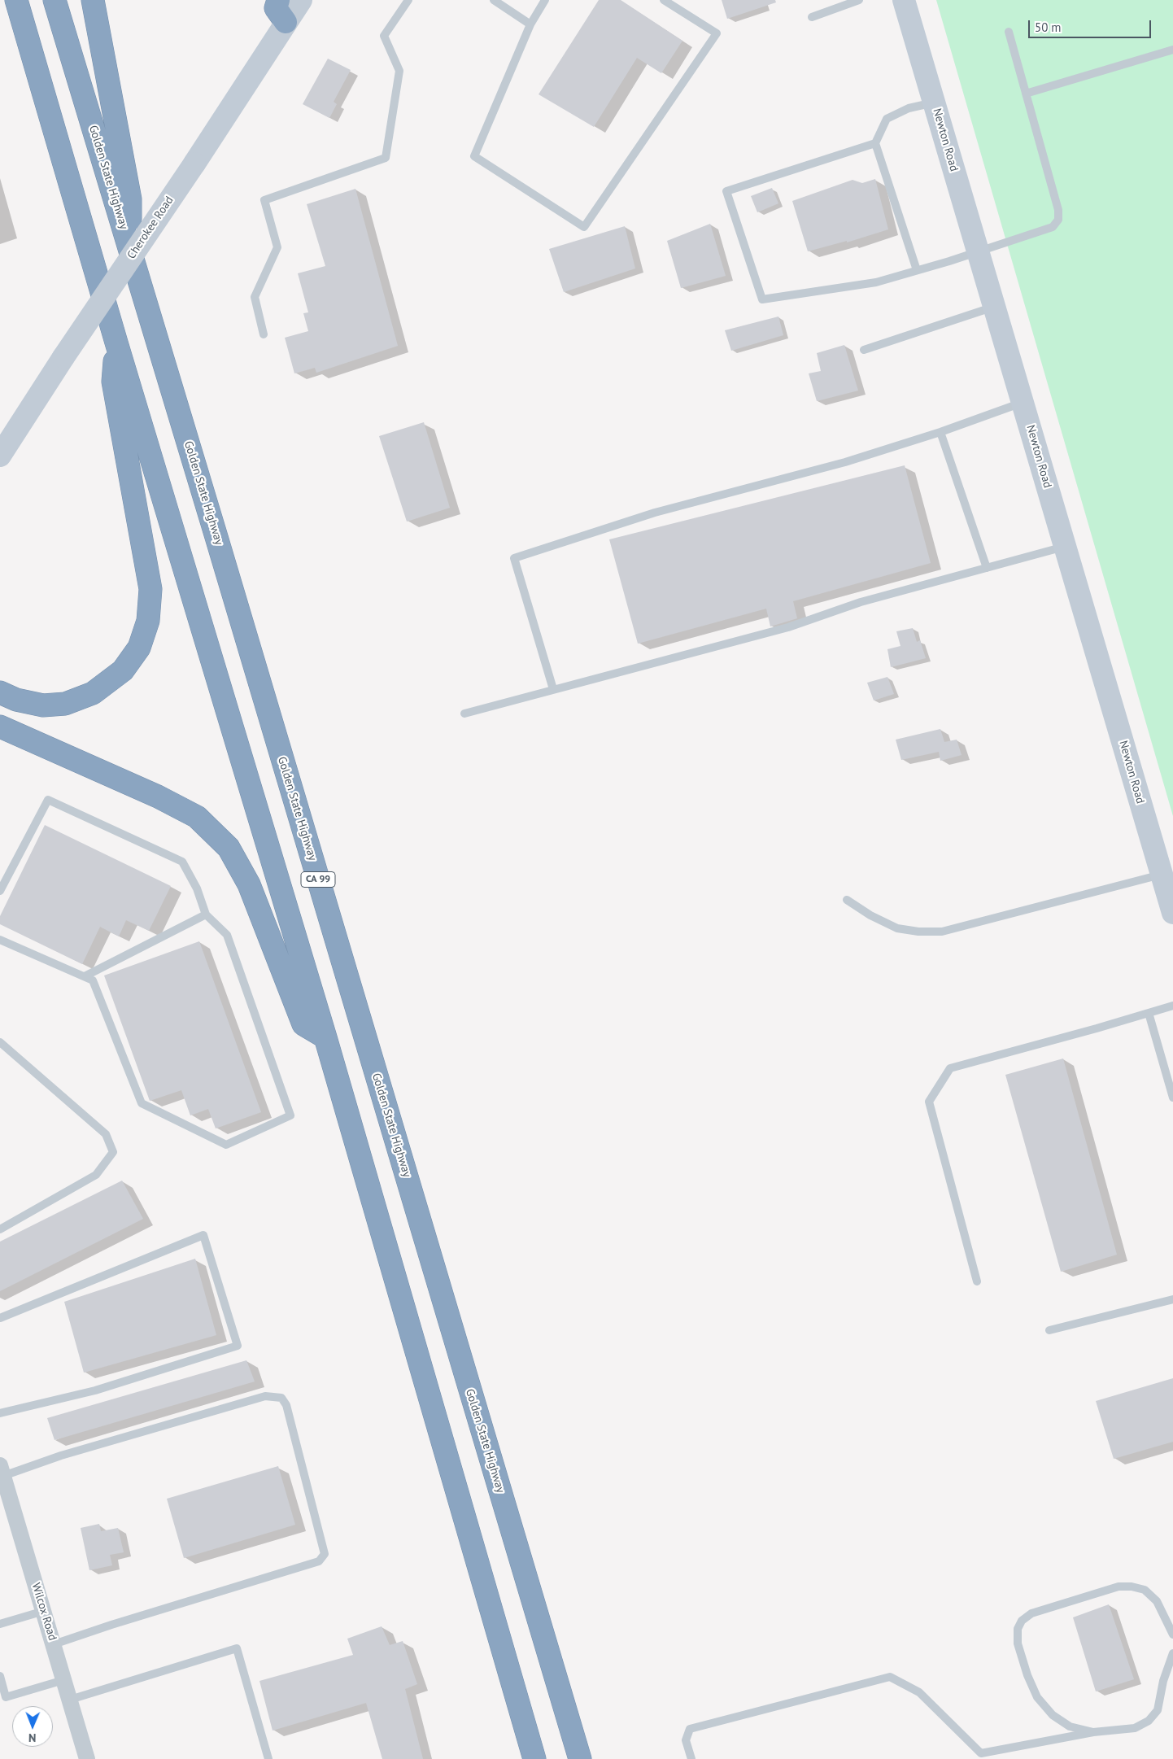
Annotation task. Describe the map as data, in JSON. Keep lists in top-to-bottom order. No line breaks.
{"streets":{"highway":["Golden State Highway","CA 99"],"street":["Newton Road","Cherokee Road","Wilcox Road"]},"scale_bar":"50 m","north":"bottom"}
